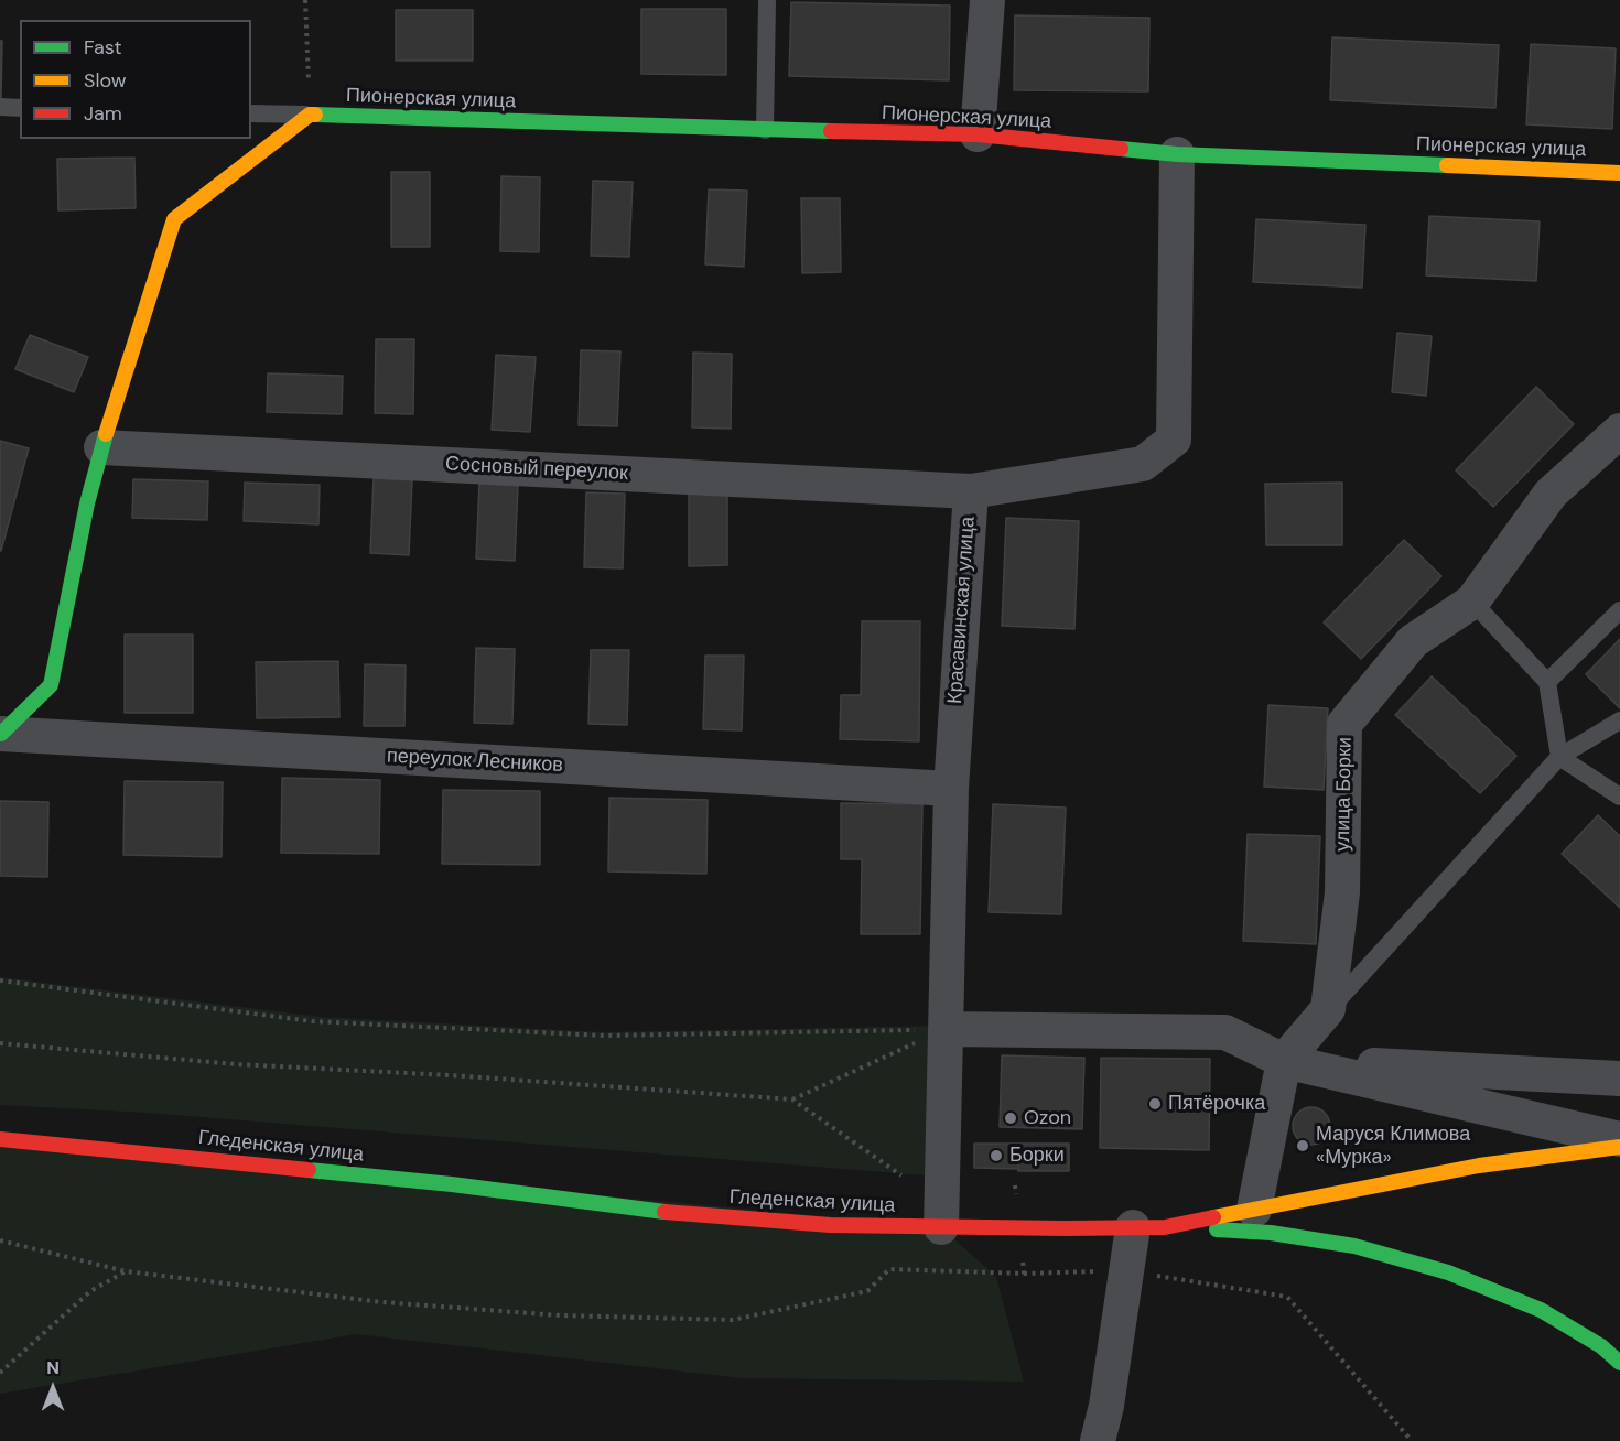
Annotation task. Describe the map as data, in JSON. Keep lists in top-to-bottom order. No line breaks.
{"streets":{"main road":["Пионерская улица","Гледенская улица"],"street":["Сосновый переулок","Красавинская улица","переулок Лесников","улица Борки"]},"crossings":[["Пионерская улица","Красавинская улица"],["Сосновый переулок","Красавинская улица"],["Красавинская улица","переулок Лесников"],["Красавинская улица","Гледенская улица"]],"places":["Пятёрочка","Ozon","Маруся Климова «Мурка»","Борки"],"legend":["Fast","Slow","Jam"],"north":"top"}
